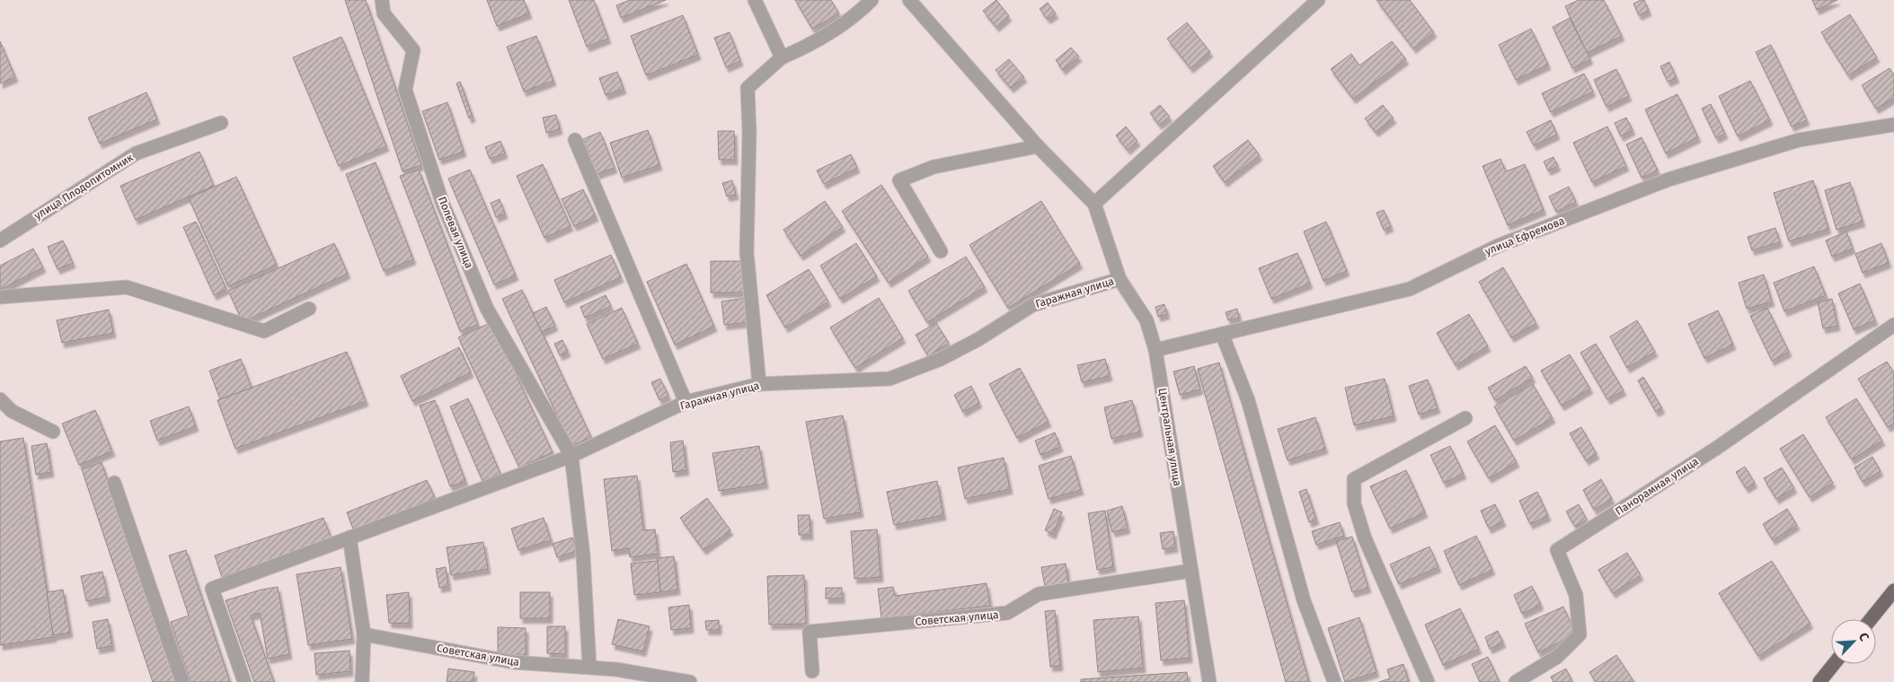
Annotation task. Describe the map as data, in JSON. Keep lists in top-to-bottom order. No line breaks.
{"streets":{"street":["улица Плодопитомник","Полевая улица","улица Ефремова","Гаражная улица","Центральная улица","Панорамная улица","Советская улица"]},"crossings":[["Полевая улица","Гаражная улица"],["улица Ефремова","Центральная улица"],["Гаражная улица","Центральная улица"],["Центральная улица","Советская улица"]],"north":"top right"}
